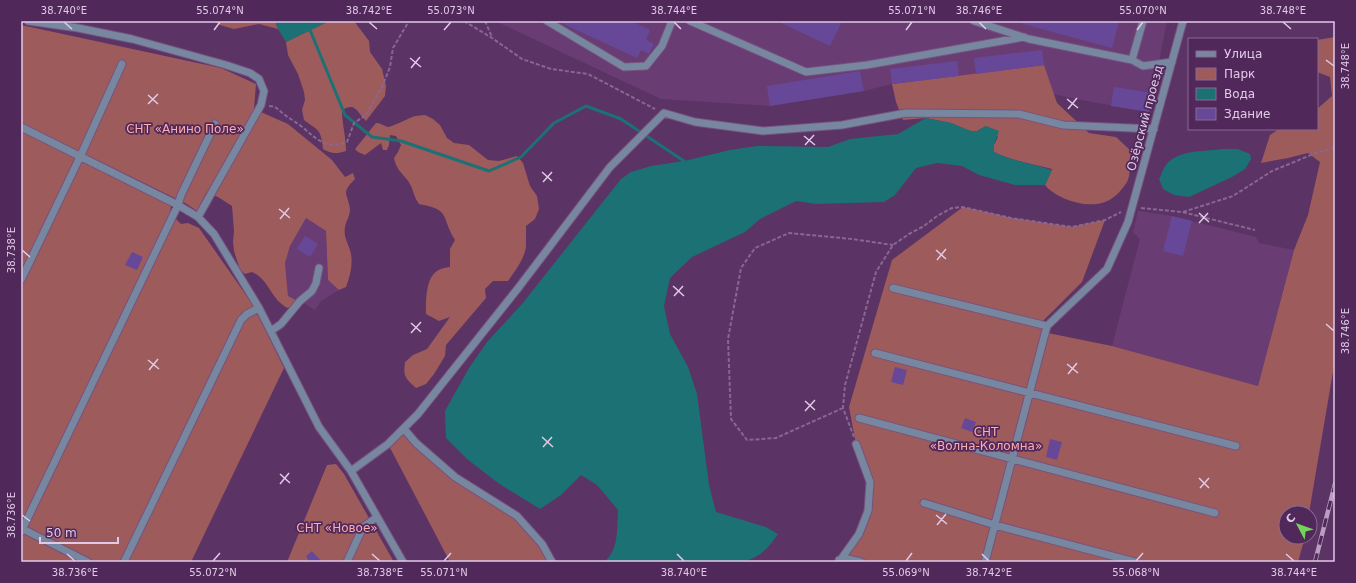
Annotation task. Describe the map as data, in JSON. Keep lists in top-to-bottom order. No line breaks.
{"streets":{"street":["Озёрский проезд"]},"parks":["СНТ «Анино Поле»","СНТ «Волна-Коломна»","СНТ «Новое»"],"legend":["Улица","Парк","Вода","Здание"],"scale_bar":"50 m","north":"top left","coordinates":["38.740°E","55.074°N","38.742°E","55.073°N","38.744°E","55.071°N","38.746°E","55.070°N","38.748°E","38.738°E","38.736°E","55.072°N","55.069°N","55.068°N"]}
